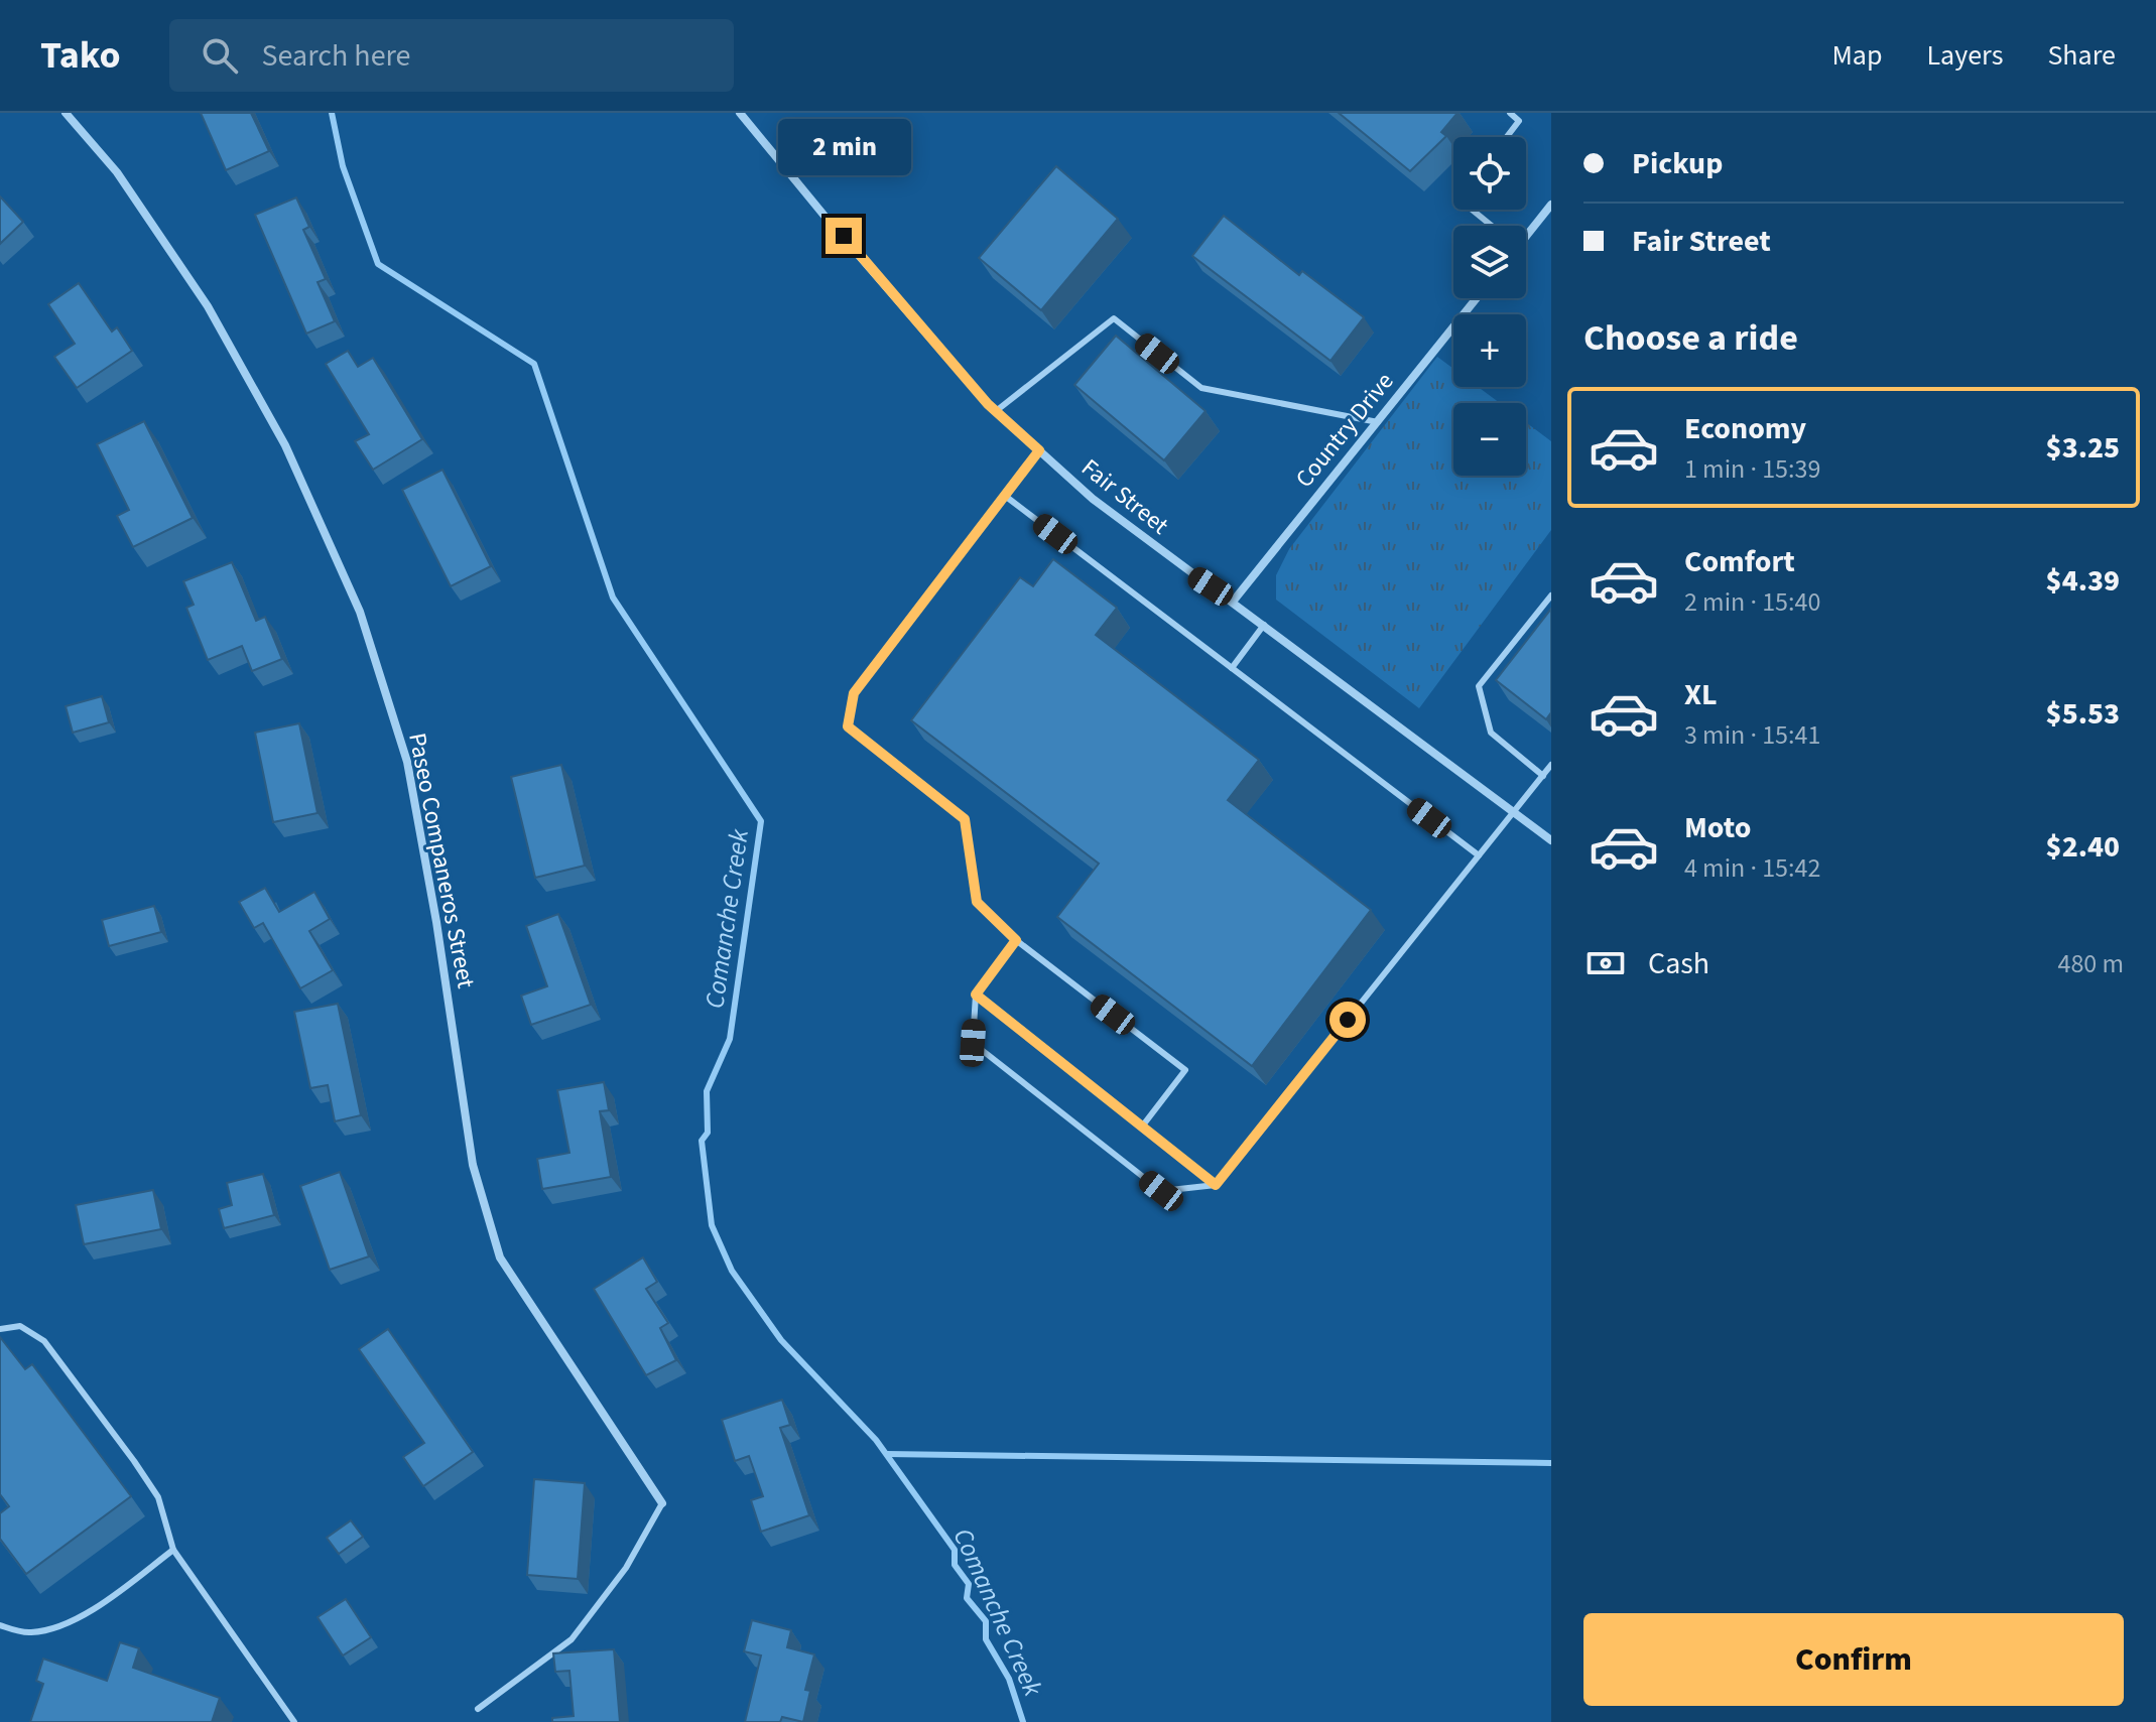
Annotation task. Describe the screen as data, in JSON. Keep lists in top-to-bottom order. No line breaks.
{"streets":{"street":["Country Drive","Fair Street","Paseo Companeros Street"]},"crossings":[["Country Drive","Fair Street"]],"water":["Comanche Creek"],"page":{"header":"Tako","search":"Search here","nav":["Map","Layers","Share"],"banner":["Pickup","Fair Street"],"bubble":"2 min","map_buttons":["+","−"],"heading":"Choose a ride","list":[{"name":"Economy","note":"1 min · 15:39","value":"$3.25"},{"name":"Comfort","note":"2 min · 15:40","value":"$4.39"},{"name":"XL","note":"3 min · 15:41","value":"$5.53"},{"name":"Moto","note":"4 min · 15:42","value":"$2.40"}],"pay":["Cash","480 m"],"buttons":"Confirm"}}
